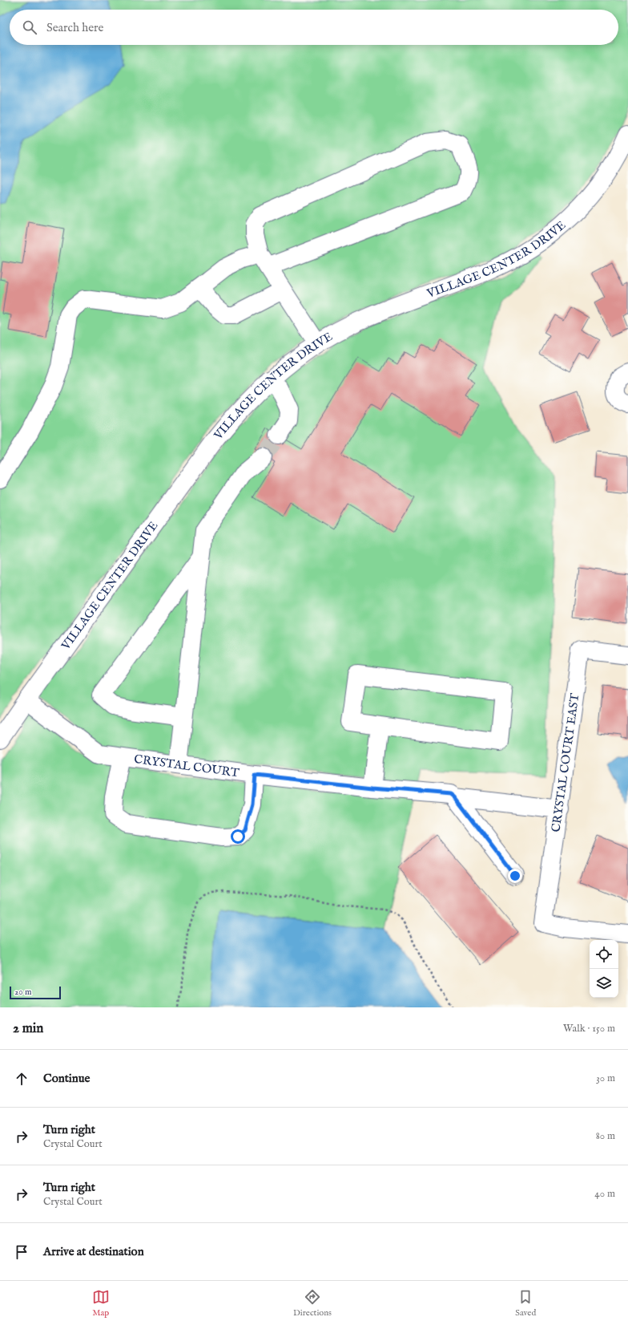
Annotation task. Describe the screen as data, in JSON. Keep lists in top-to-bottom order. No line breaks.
{"streets":{"street":["VILLAGE CENTER DRIVE","CRYSTAL COURT EAST","CRYSTAL COURT"]},"crossings":[["VILLAGE CENTER DRIVE","CRYSTAL COURT"],["CRYSTAL COURT EAST","CRYSTAL COURT"]],"scale_bar":"20 m","page":{"search":"Search here","scale":"20 m","heading":["2 min","Walk · 150 m"],"list":[["Continue","30 m"],["Turn right","Crystal Court","80 m"],["Turn right","Crystal Court","40 m"],"Arrive at destination"],"nav":["Map","Directions","Saved"]}}
